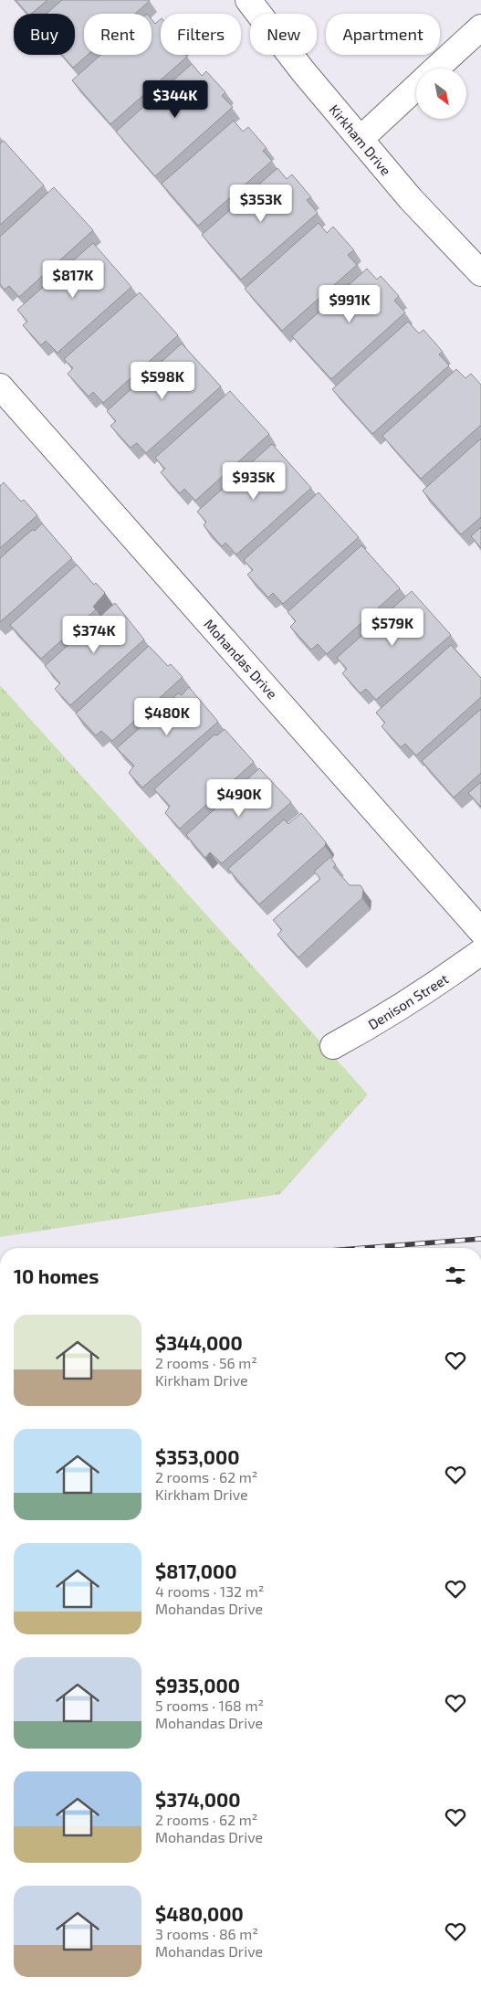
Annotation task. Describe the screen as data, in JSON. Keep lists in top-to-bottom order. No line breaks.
{"streets":{"street":["Kirkham Drive","Mohandas Drive","Denison Street"]},"north":"bottom right","page":{"chip":["Buy","Rent","Filters","New","Apartment"],"price":["$344K","$353K","$817K","$991K","$598K","$935K","$579K","$374K","$480K","$490K"],"heading":"10 homes","list":[{"name":"$344,000","note":"2 rooms · 56 m² · Kirkham Drive"},{"name":"$353,000","note":"2 rooms · 62 m² · Kirkham Drive"},{"name":"$817,000","note":"4 rooms · 132 m² · Mohandas Drive"},{"name":"$935,000","note":"5 rooms · 168 m² · Mohandas Drive"},{"name":"$374,000","note":"2 rooms · 62 m² · Mohandas Drive"},{"name":"$480,000","note":"3 rooms · 86 m² · Mohandas Drive"}]}}
